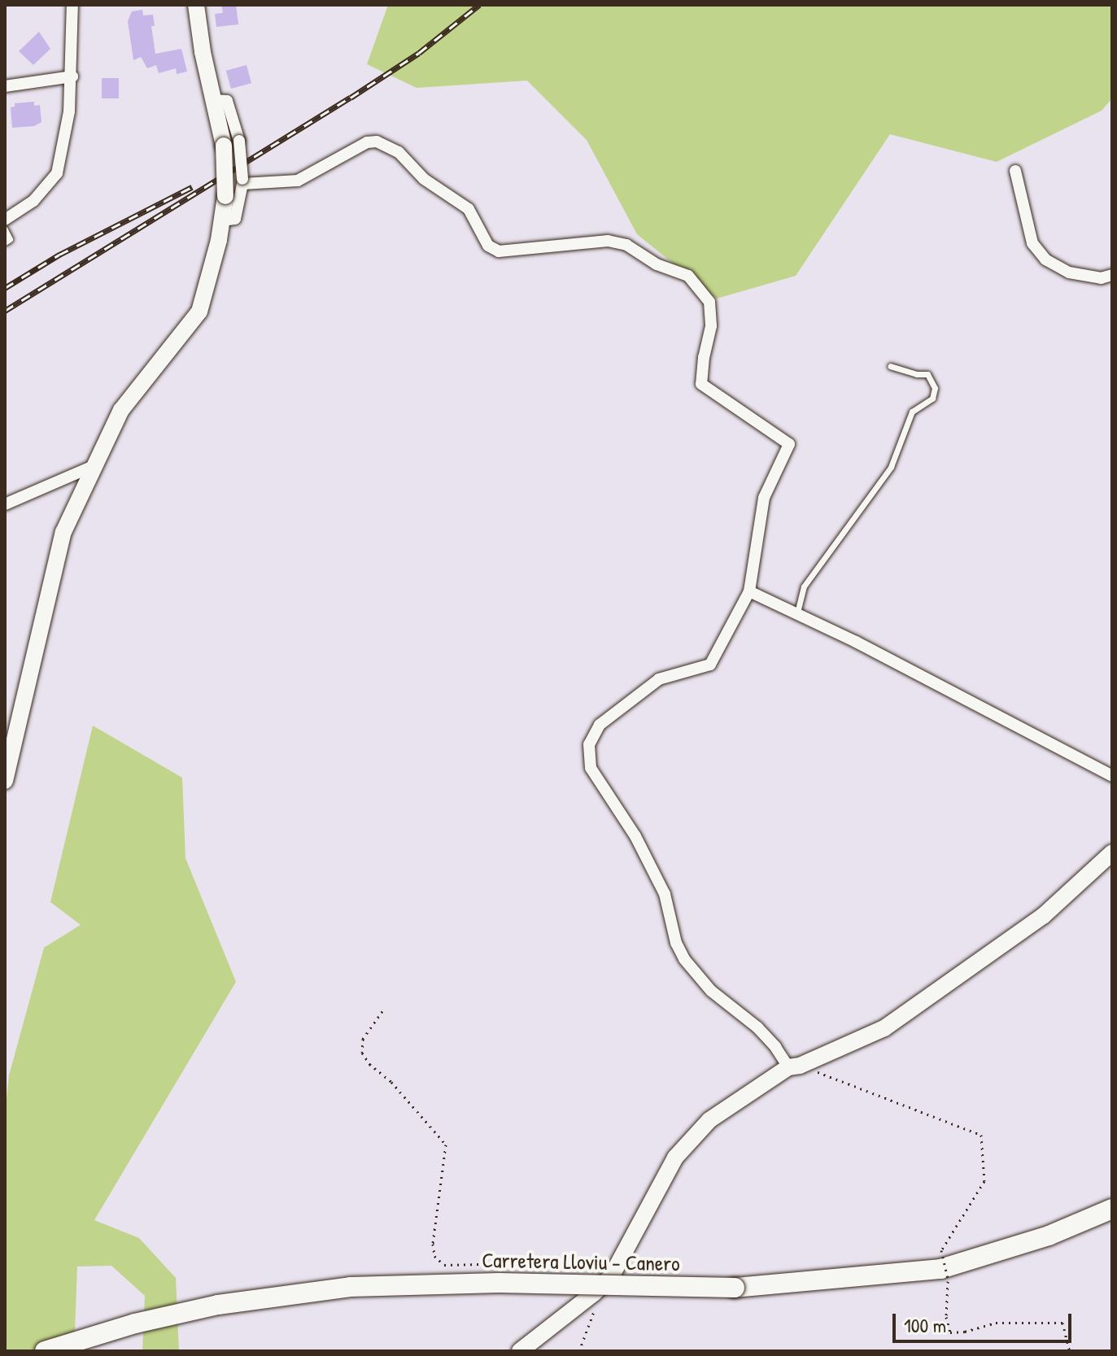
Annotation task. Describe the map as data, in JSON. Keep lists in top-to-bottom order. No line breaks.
{"streets":{"highway":["Carretera Lloviu - Canero"]},"scale_bar":"100 m"}
